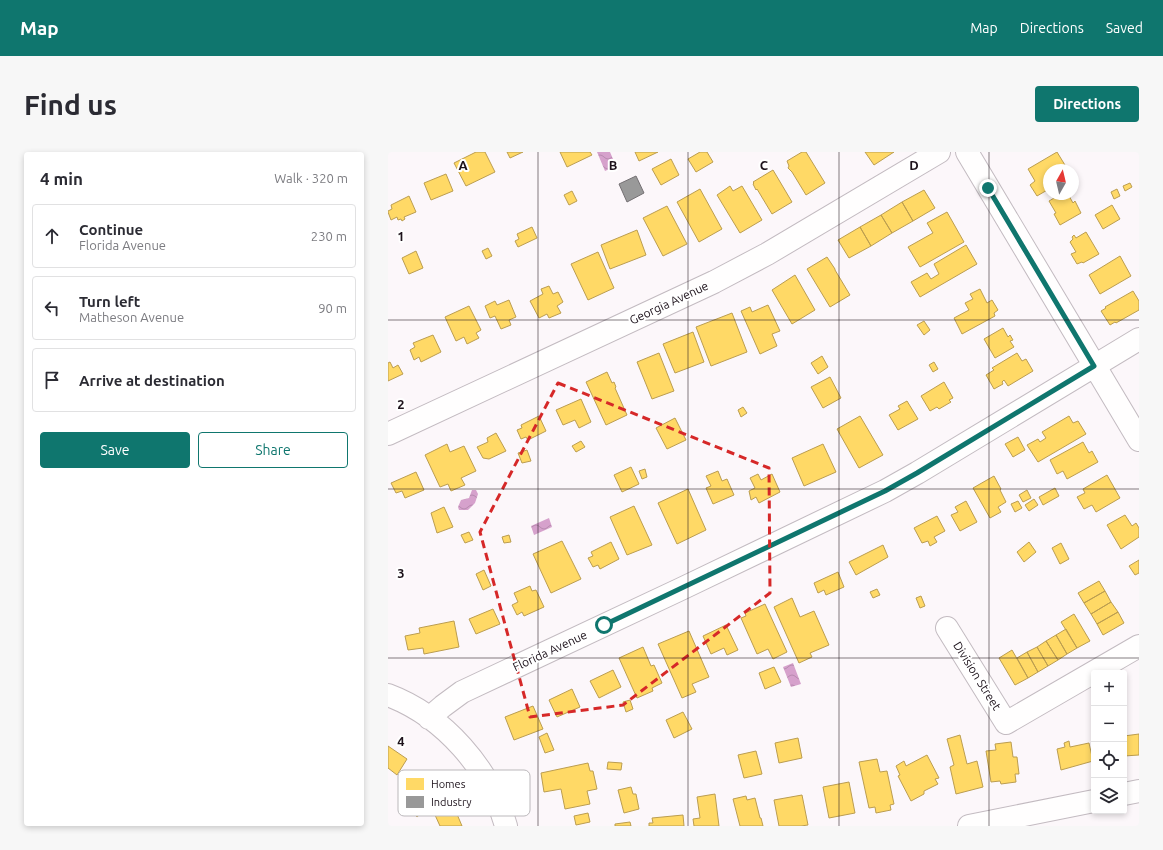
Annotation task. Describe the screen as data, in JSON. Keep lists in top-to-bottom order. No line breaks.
{"streets":{"street":["Georgia Avenue","Florida Avenue","Division Street"]},"legend":["Homes","Industry"],"north":"top","page":{"header":"Map","nav":["Map","Directions","Saved"],"buttons":["Directions",["Save","Share"]],"title":"Find us","heading":["4 min","Walk · 320 m"],"list":[["Continue","Florida Avenue","230 m"],["Turn left","Matheson Avenue","90 m"],"Arrive at destination"],"map_buttons":["+","−"]},"grid":{"columns":["A","B","C","D"],"rows":["1","2","3","4"]}}
